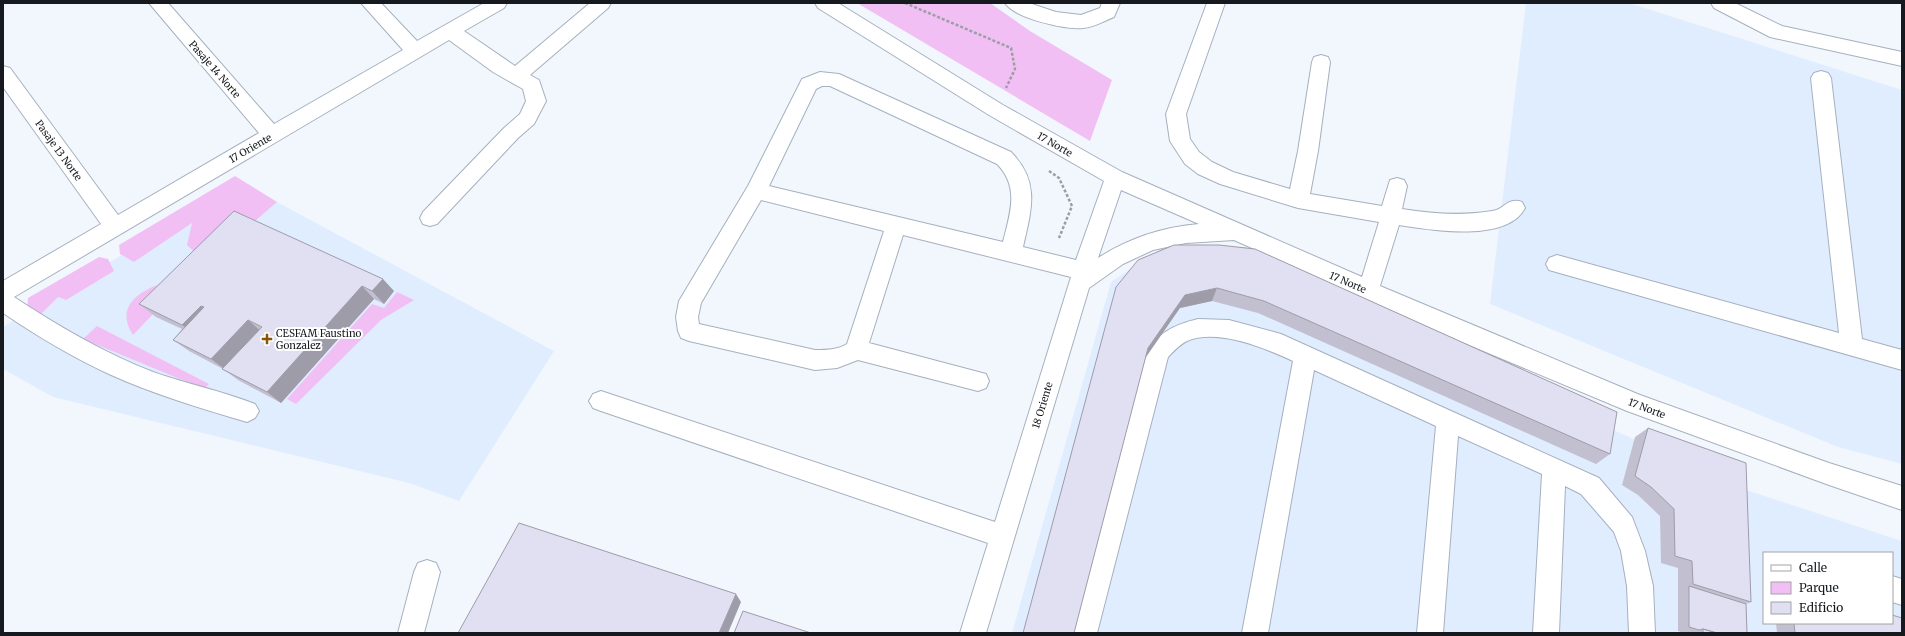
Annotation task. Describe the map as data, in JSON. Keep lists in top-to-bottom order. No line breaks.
{"streets":{"street":["Pasaje 14 Norte","17 Norte","17 Oriente","Pasaje 13 Norte","18 Oriente"]},"crossings":[["Pasaje 14 Norte","17 Oriente"],["17 Norte","18 Oriente"],["17 Oriente","Pasaje 13 Norte"]],"places":{"health":["CESFAM Faustino Gonzalez"]},"legend":["Calle","Parque","Edificio"]}
